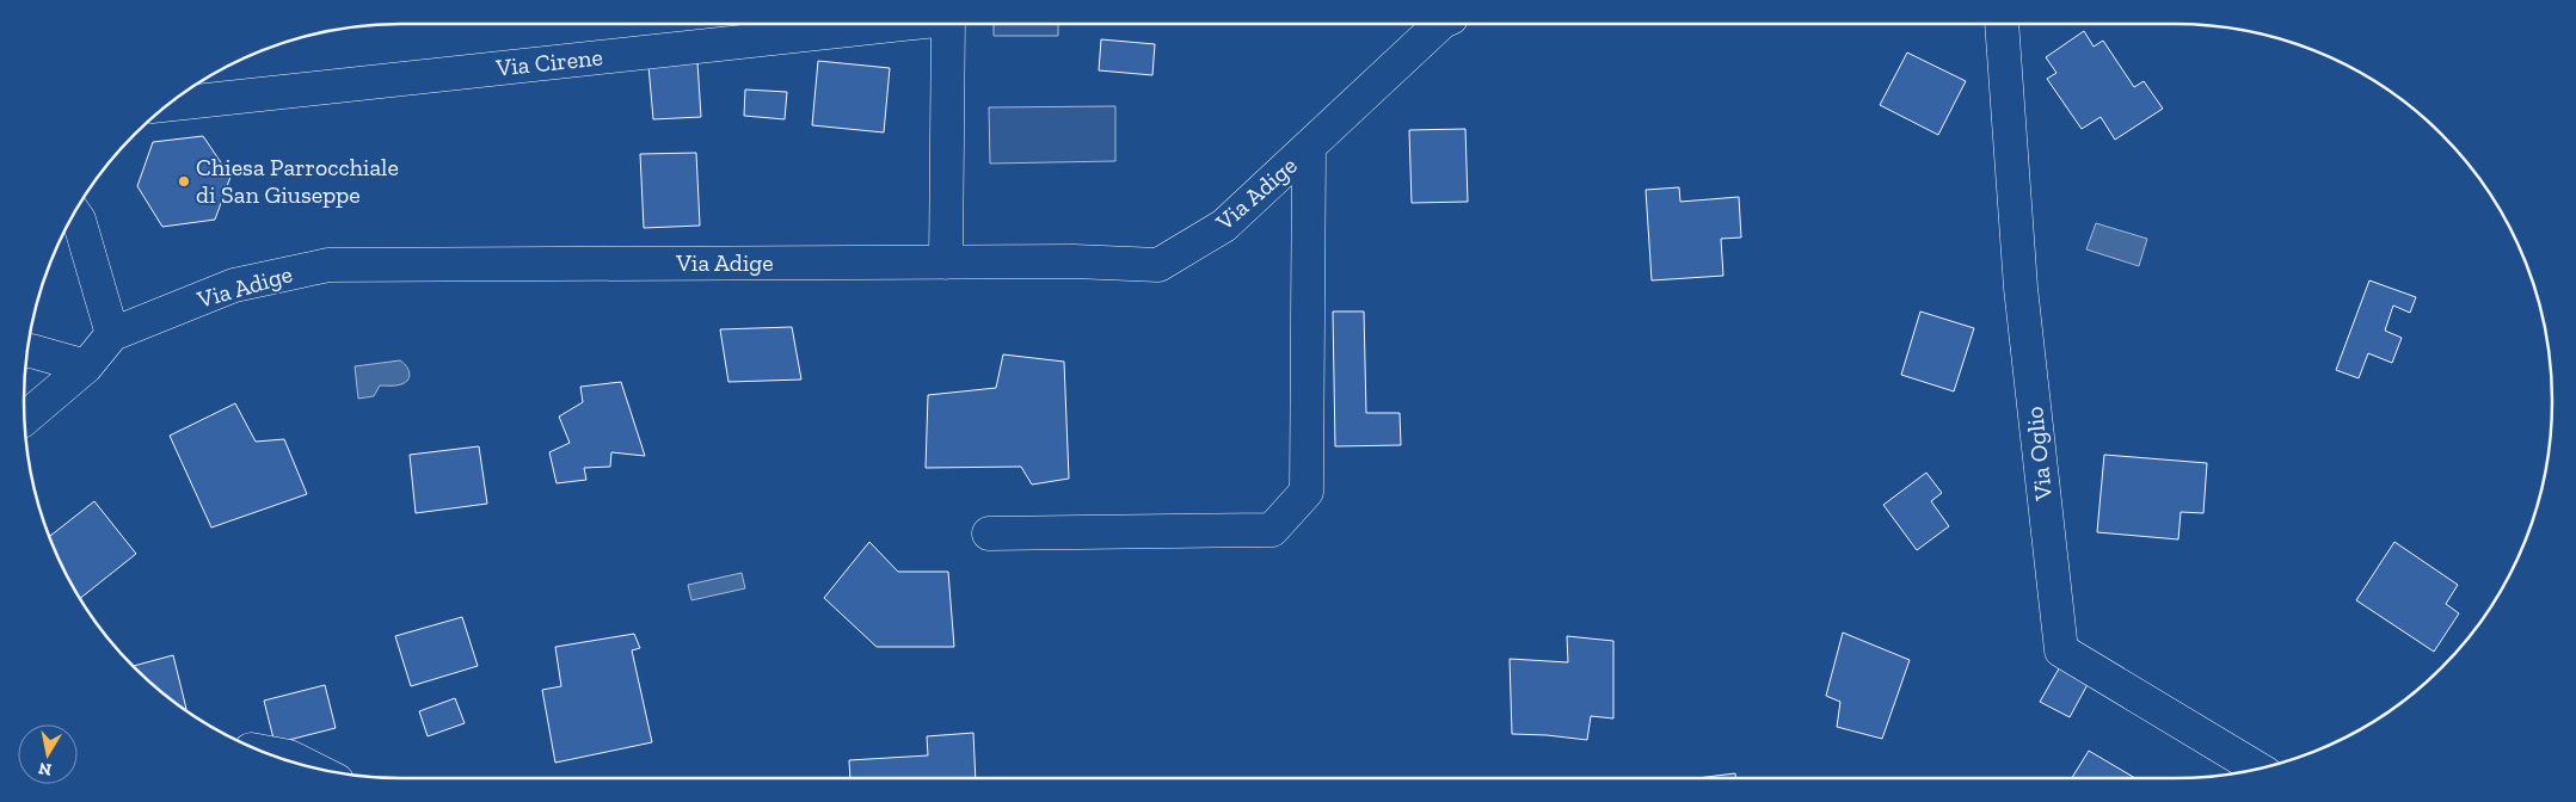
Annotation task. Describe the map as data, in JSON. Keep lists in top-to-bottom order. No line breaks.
{"streets":{"street":["Via Cirene","Via Adige","Via Oglio"]},"crossings":[["Via Cirene","Via Adige"]],"places":["Chiesa Parrocchiale di San Giuseppe"],"north":"bottom"}
